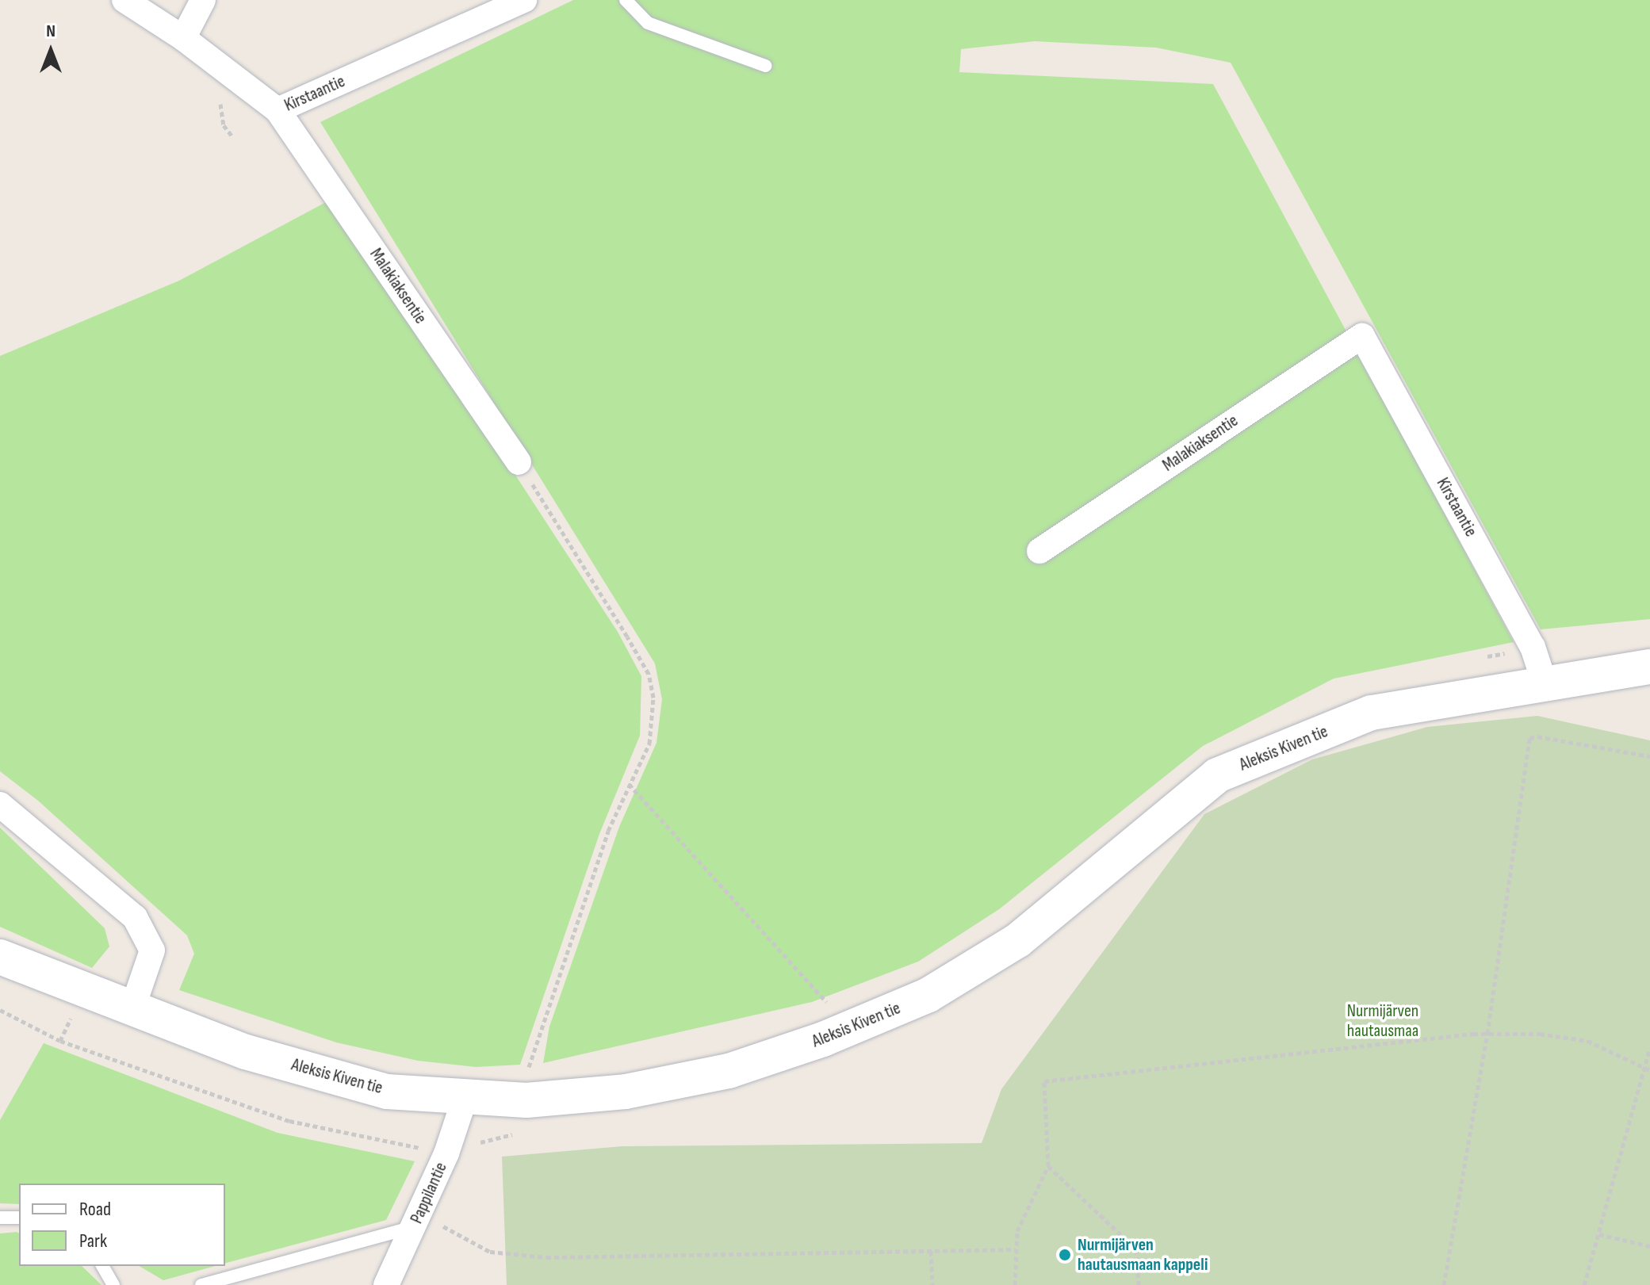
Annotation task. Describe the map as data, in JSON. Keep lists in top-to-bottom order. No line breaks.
{"streets":{"street":["Kirstaantie","Malakiaksentie","Aleksis Kiven tie","Pappilantie"]},"crossings":[["Kirstaantie","Malakiaksentie"],["Kirstaantie","Aleksis Kiven tie"],["Aleksis Kiven tie","Pappilantie"]],"parks":["Nurmijärven hautausmaa"],"places":["Nurmijärven hautausmaan kappeli"],"legend":["Road","Park"],"north":"top"}
